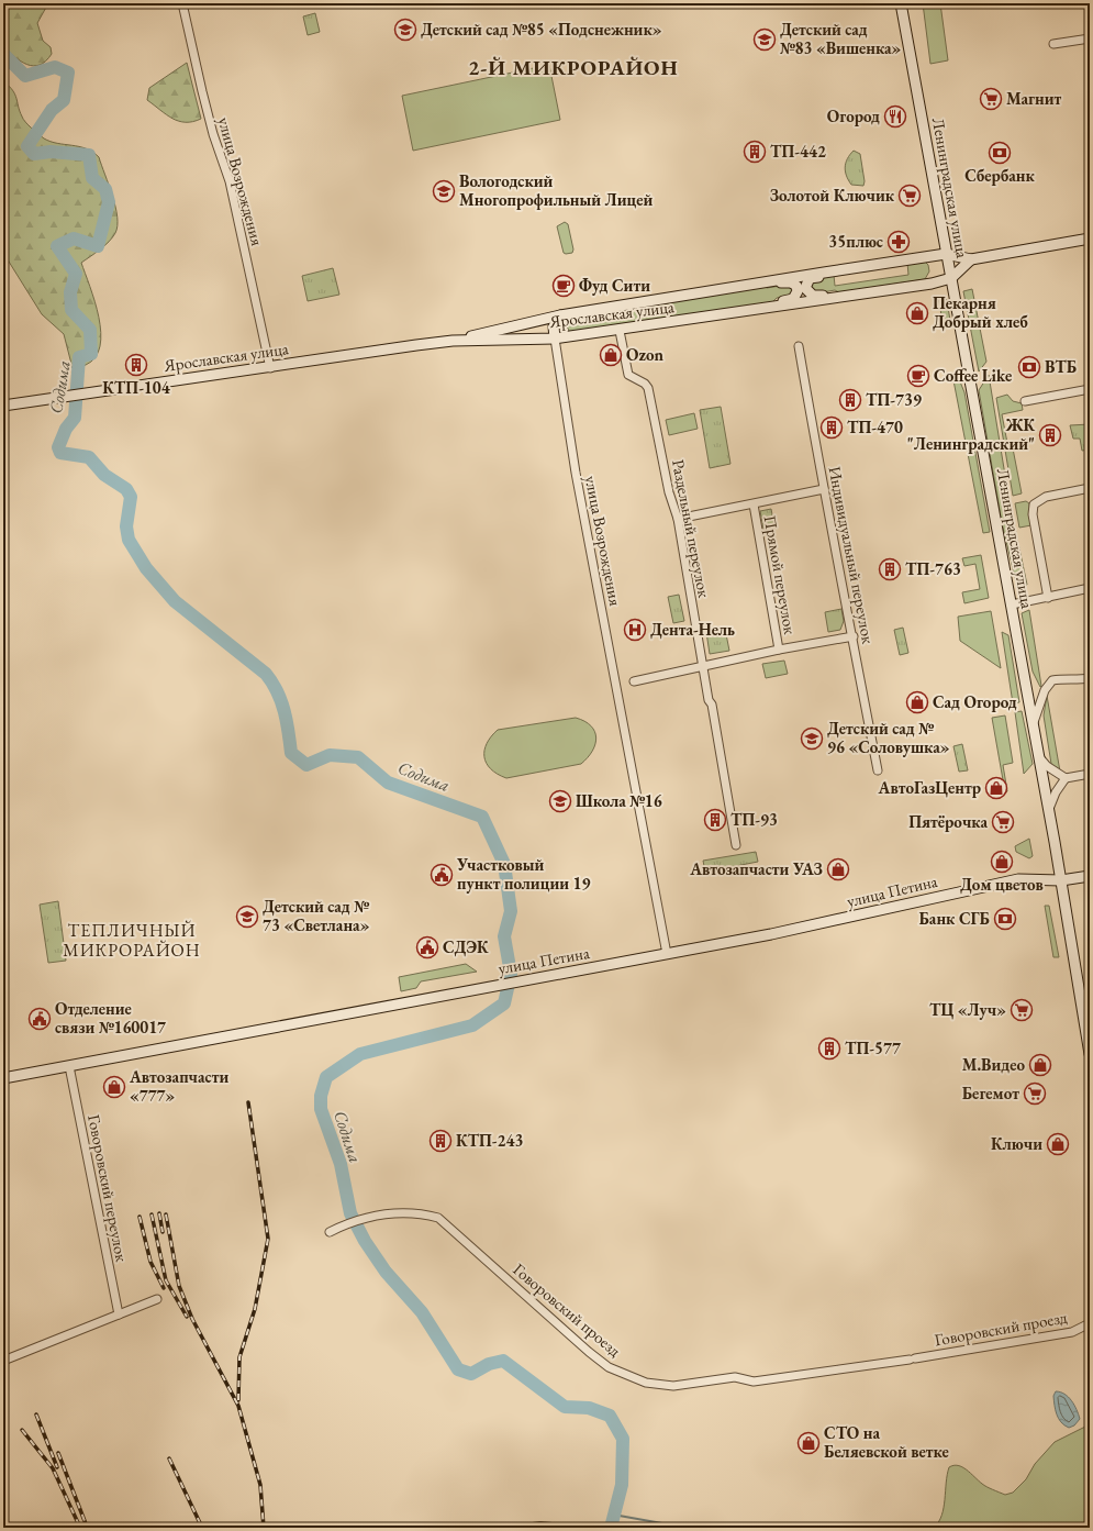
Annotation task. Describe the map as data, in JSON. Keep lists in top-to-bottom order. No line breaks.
{"streets":{"street":["улица Возрождения","Ленинградская улица","Ярославская улица","Раздельный переулок","Индивидуальный переулок","Прямой переулок","улица Петина","Говоровский переулок","Говоровский проезд"]},"crossings":[["улица Возрождения","Ярославская улица"],["улица Возрождения","улица Петина"],["Ленинградская улица","Ярославская улица"],["Ленинградская улица","улица Петина"],["Ярославская улица","Раздельный переулок"],["улица Петина","Говоровский переулок"]],"districts":["2-Й МИКРОРАЙОН","ТЕПЛИЧНЫЙ МИКРОРАЙОН"],"water":["Содима"],"places":{"school or university":["Детский сад №85 «Подснежник»","Детский сад №83 «Вишенка»","Вологодский Многопрофильный Лицей","Детский сад № 96 «Соловушка»","Школа №16","Детский сад № 73 «Светлана»"],"supermarket":["Магнит","Золотой Ключик","Пятёрочка","ТЦ «Луч»","Бегемот"],"restaurant":["Огород"],"building":["ТП-442","КТП-104","ТП-739","ТП-470","ЖК \"Ленинградский\"","ТП-763","ТП-93","ТП-577","КТП-243"],"bank":["Сбербанк","ВТБ","Банк СГБ"],"pharmacy":["35плюс"],"cafe":["Фуд Сити","Coffee Like"],"shop":["Пекарня Добрый хлеб","Ozon","Сад Огород","АвтоГазЦентр","Дом цветов","Автозапчасти УАЗ","М.Видео","Автозапчасти «777»","Ключи","СТО на Беляевской ветке"],"hospital":["Дента-Нель"],"public building":["Участковый пункт полиции 19","СДЭК","Отделение связи №160017"]}}
